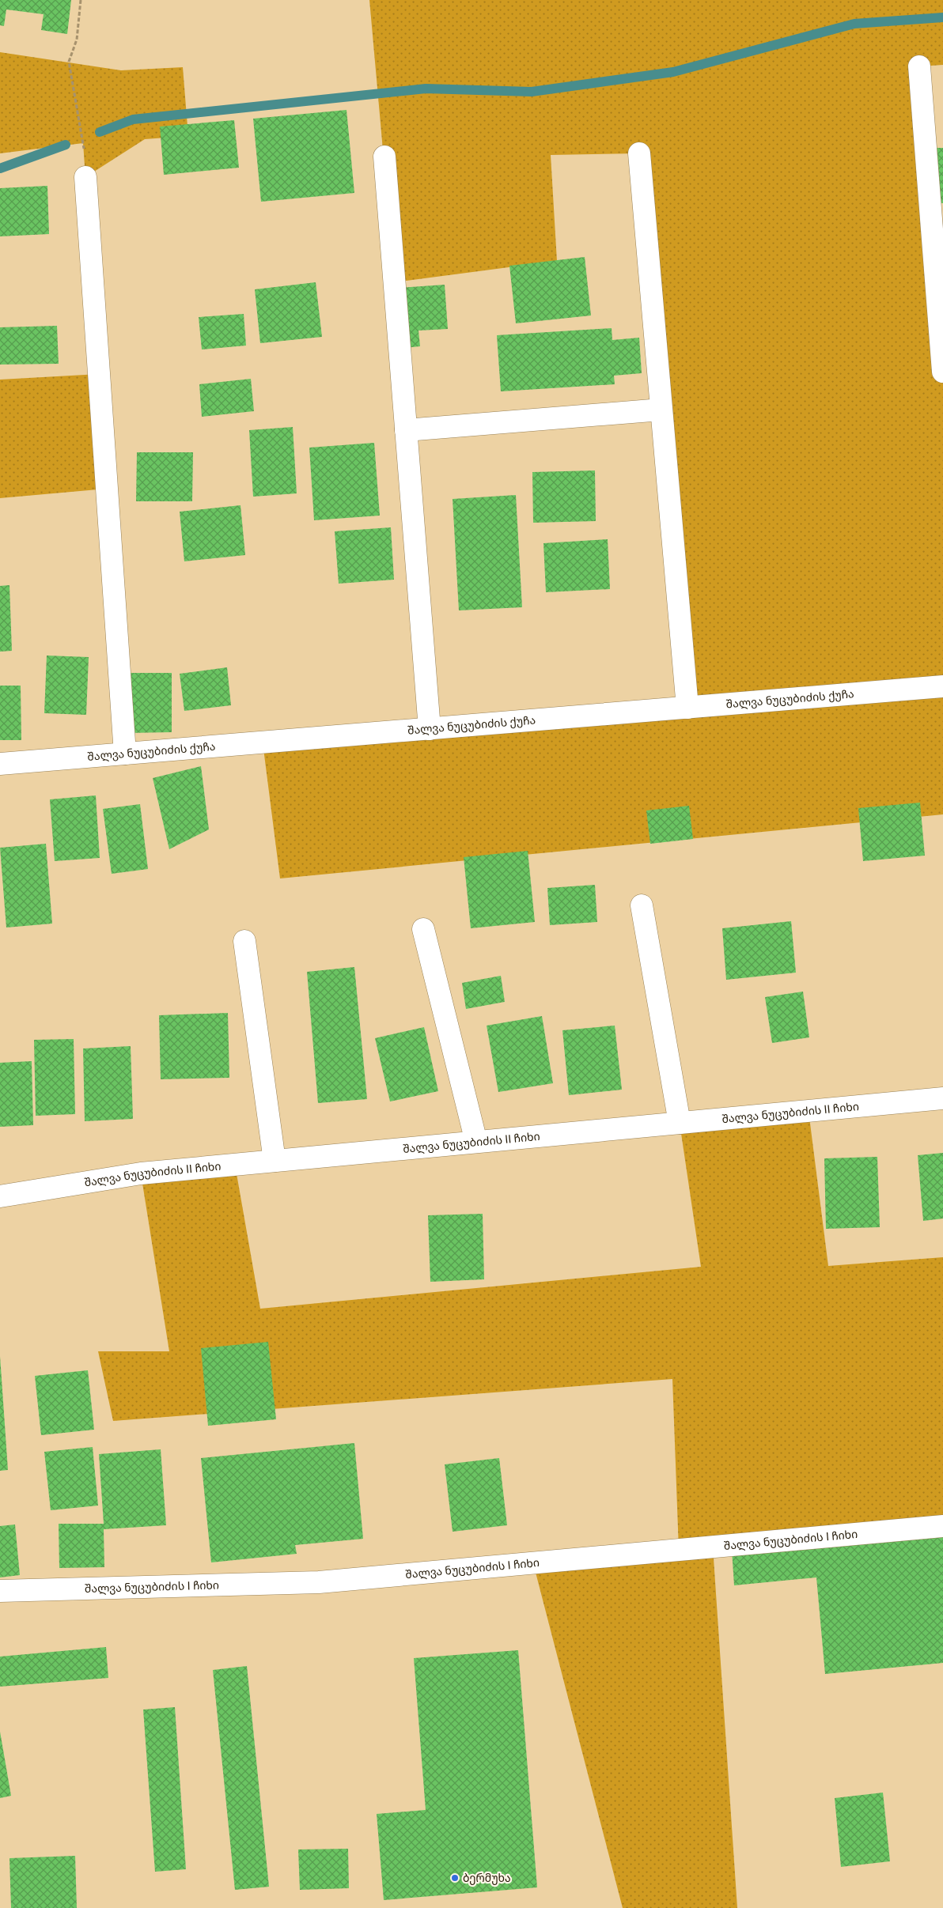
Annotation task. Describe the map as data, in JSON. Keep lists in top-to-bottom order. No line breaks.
{"streets":{"street":["შალვა ნუცუბიძის ქუჩა","შალვა ნუცუბიძის II ჩიხი","შალვა ნუცუბიძის I ჩიხი"]},"places":["ბერმუხა"]}
